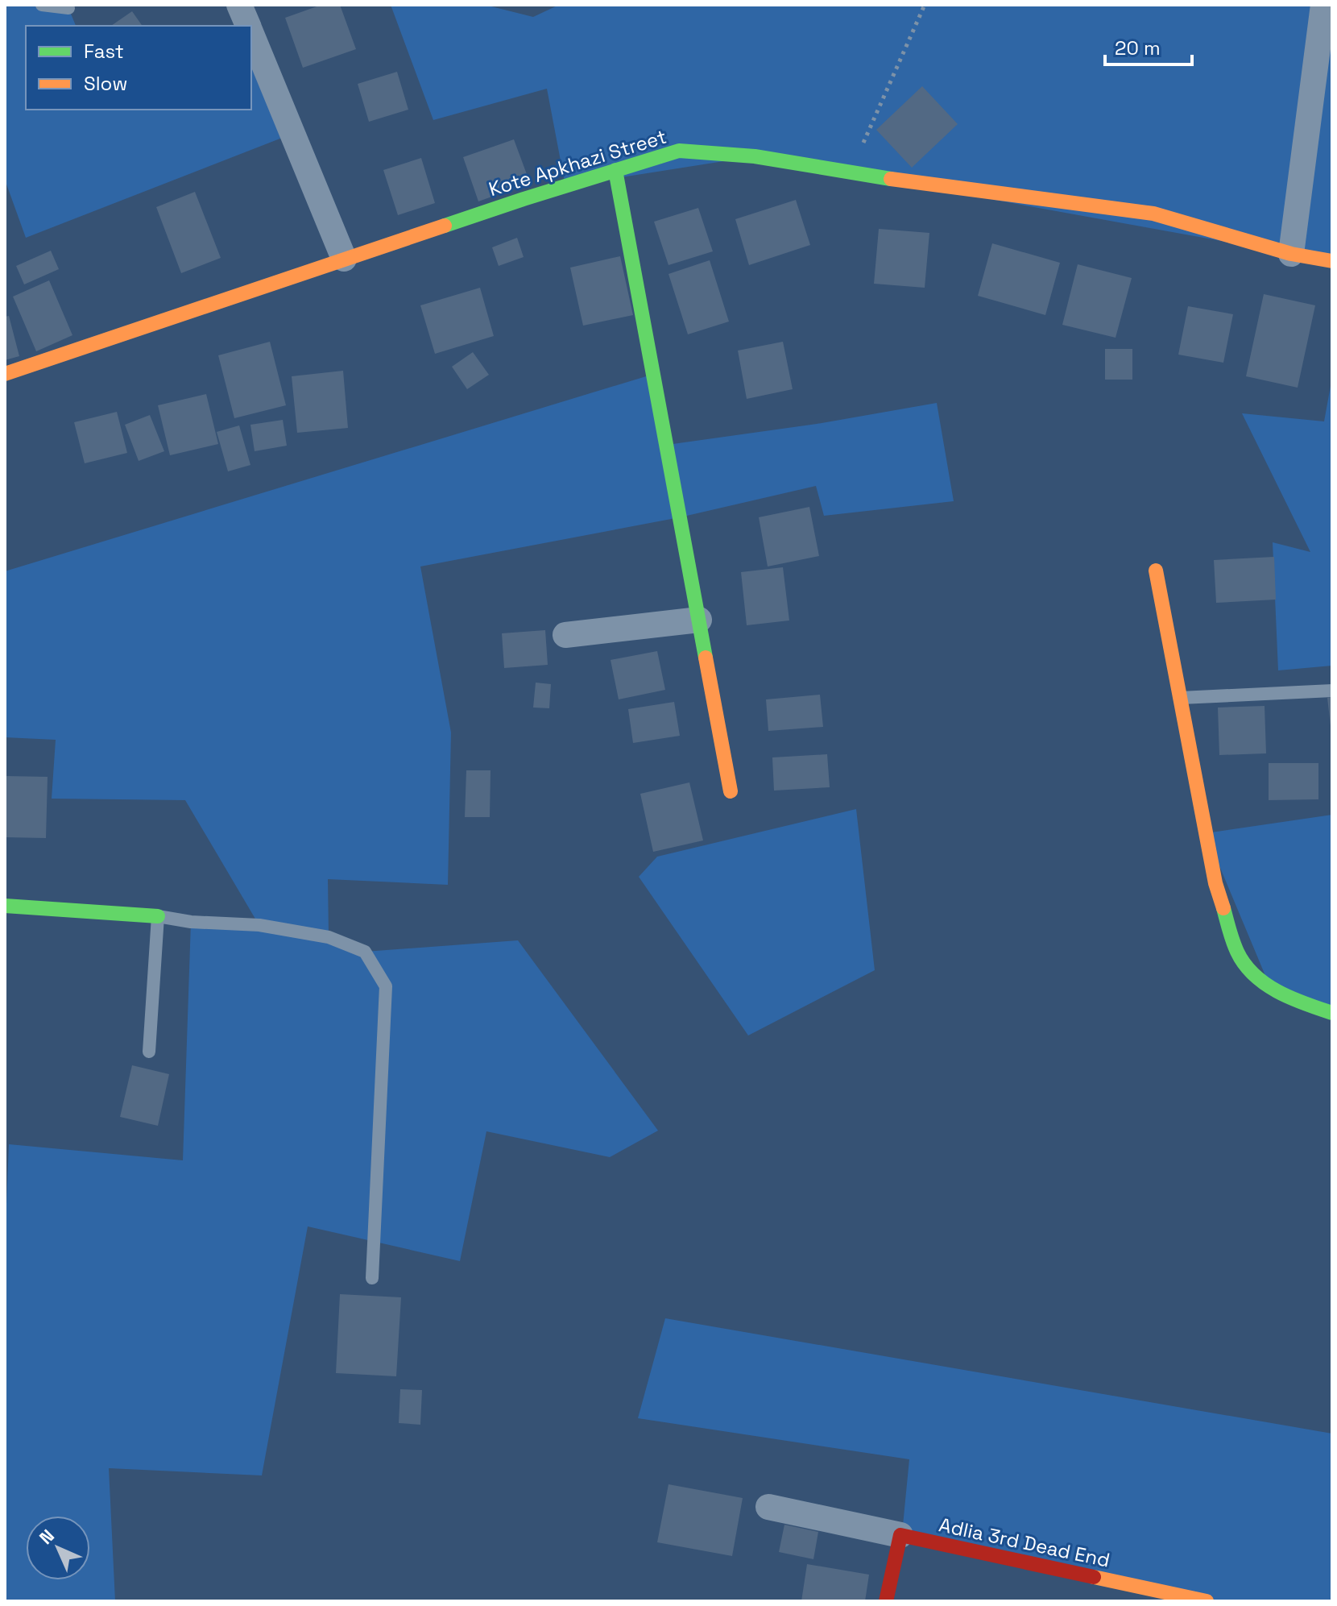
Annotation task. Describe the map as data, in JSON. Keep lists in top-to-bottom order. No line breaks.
{"streets":{"street":["Kote Apkhazi Street","Adlia 3rd Dead End"]},"legend":["Fast","Slow"],"scale_bar":"20 m","north":"top left"}
